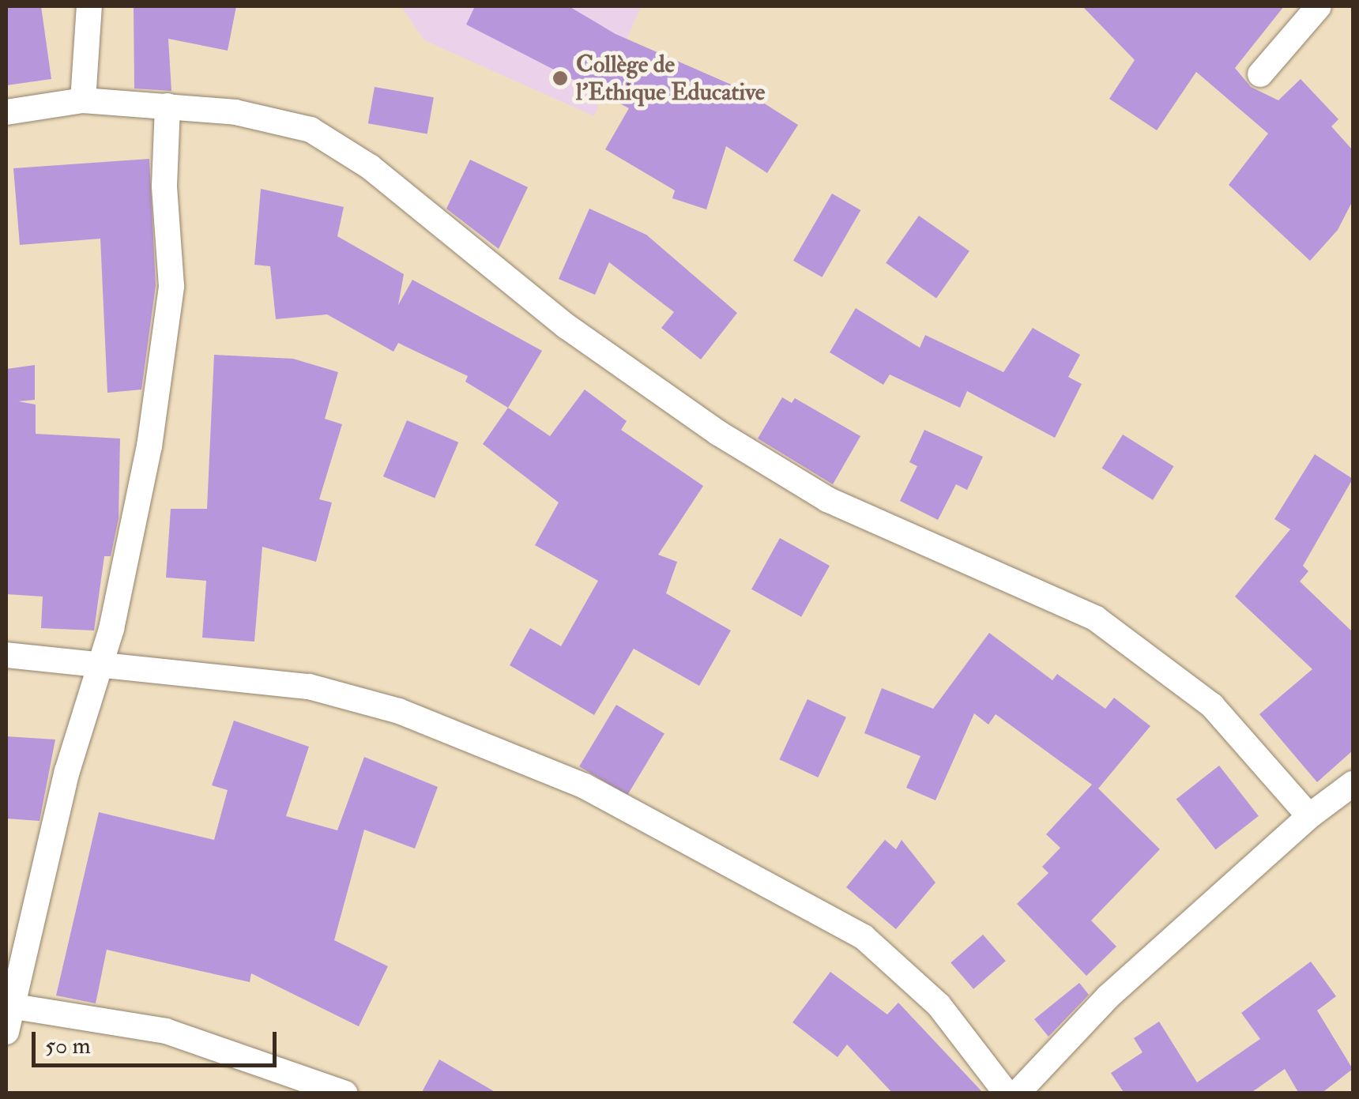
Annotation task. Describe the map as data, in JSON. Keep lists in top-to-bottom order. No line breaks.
{"places":["Collège de l'Ethique Educative"],"scale_bar":"50 m"}
